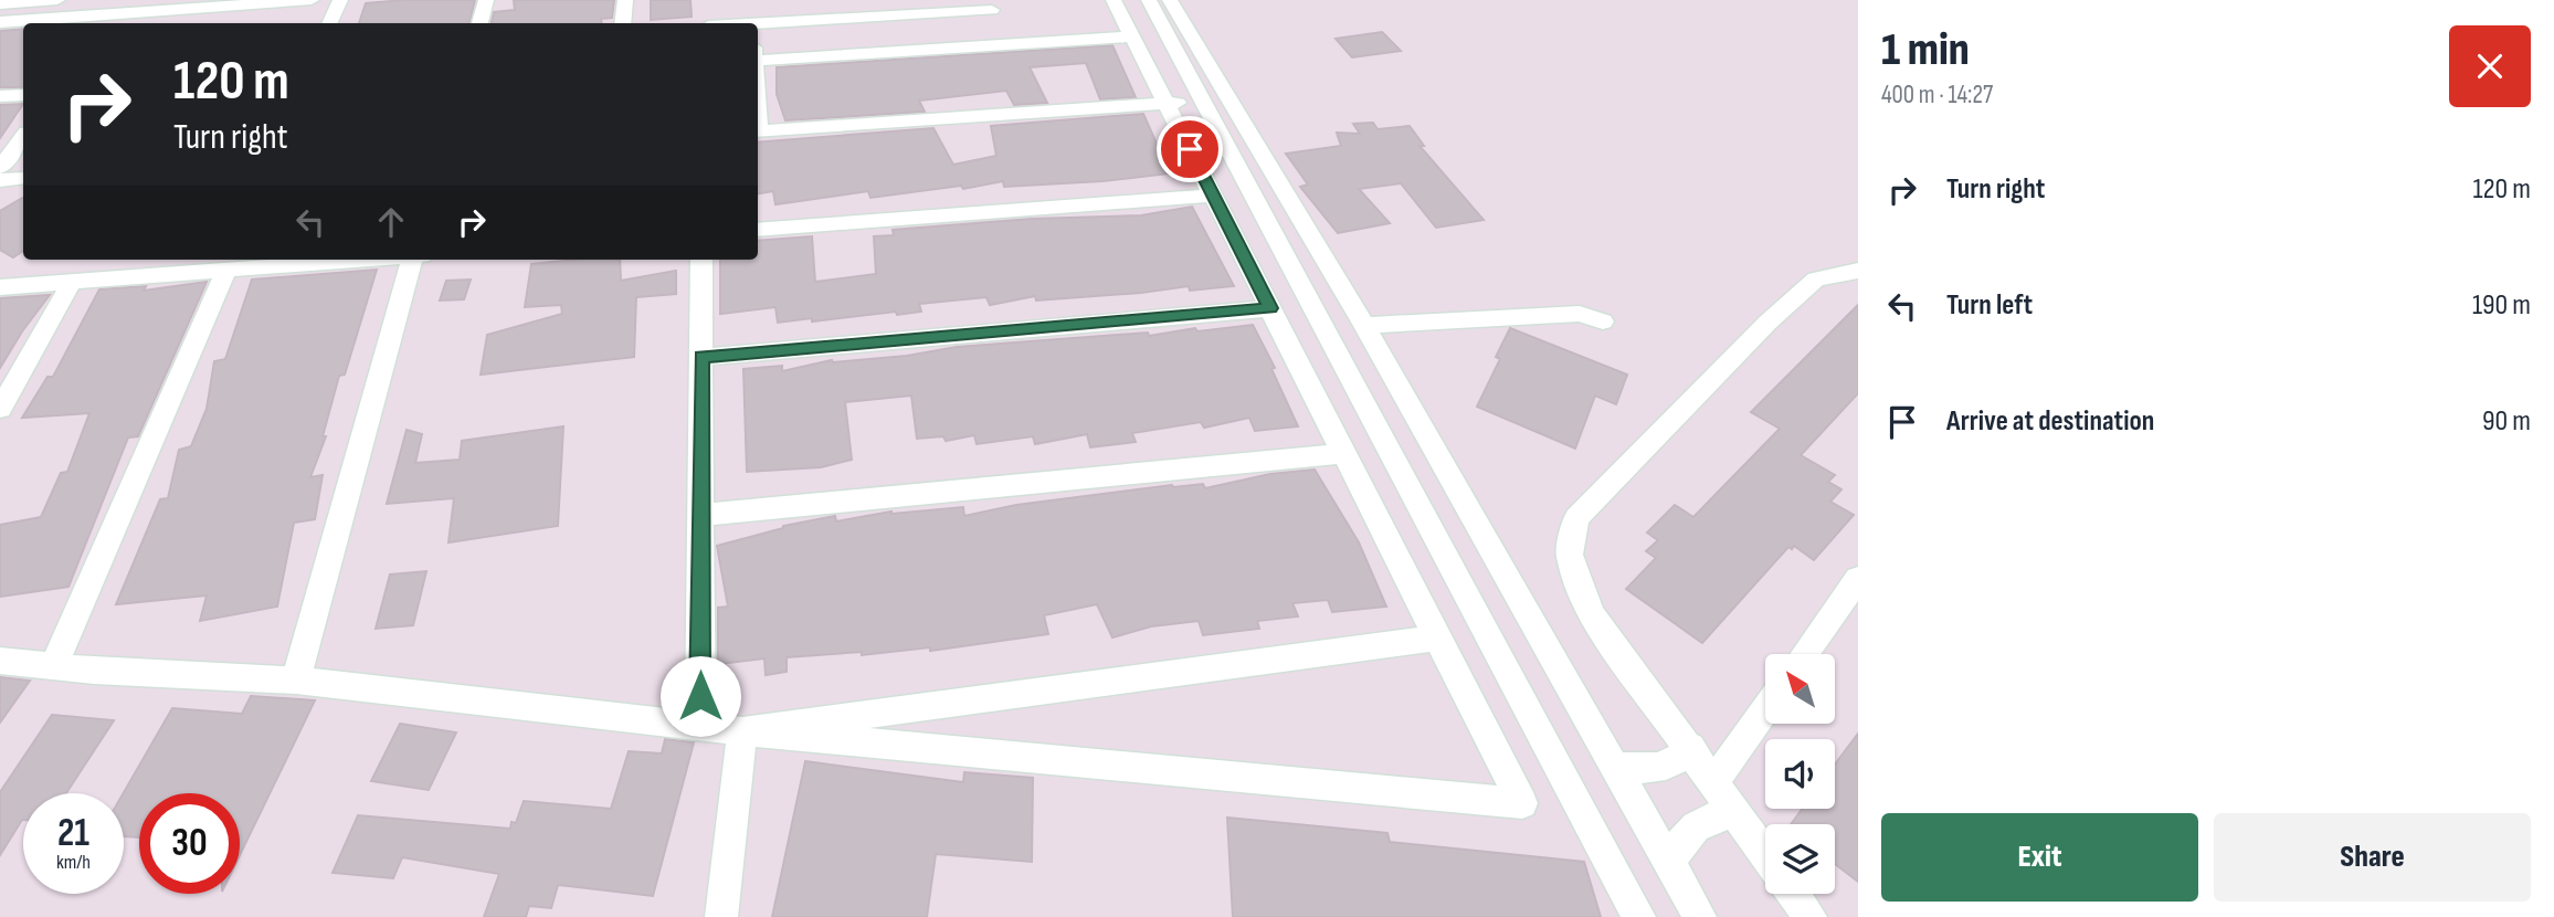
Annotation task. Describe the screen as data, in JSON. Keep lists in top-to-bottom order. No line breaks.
{"north":"top left","page":{"heading":["1 min","400 m · 14:27"],"turn":["120 m","Turn right"],"list":[{"name":"Turn right","value":"120 m"},{"name":"Turn left","value":"190 m"},{"name":"Arrive at destination","value":"90 m"}],"speed":"21 km/h","limit":"30","buttons":["Exit","Share"]}}
